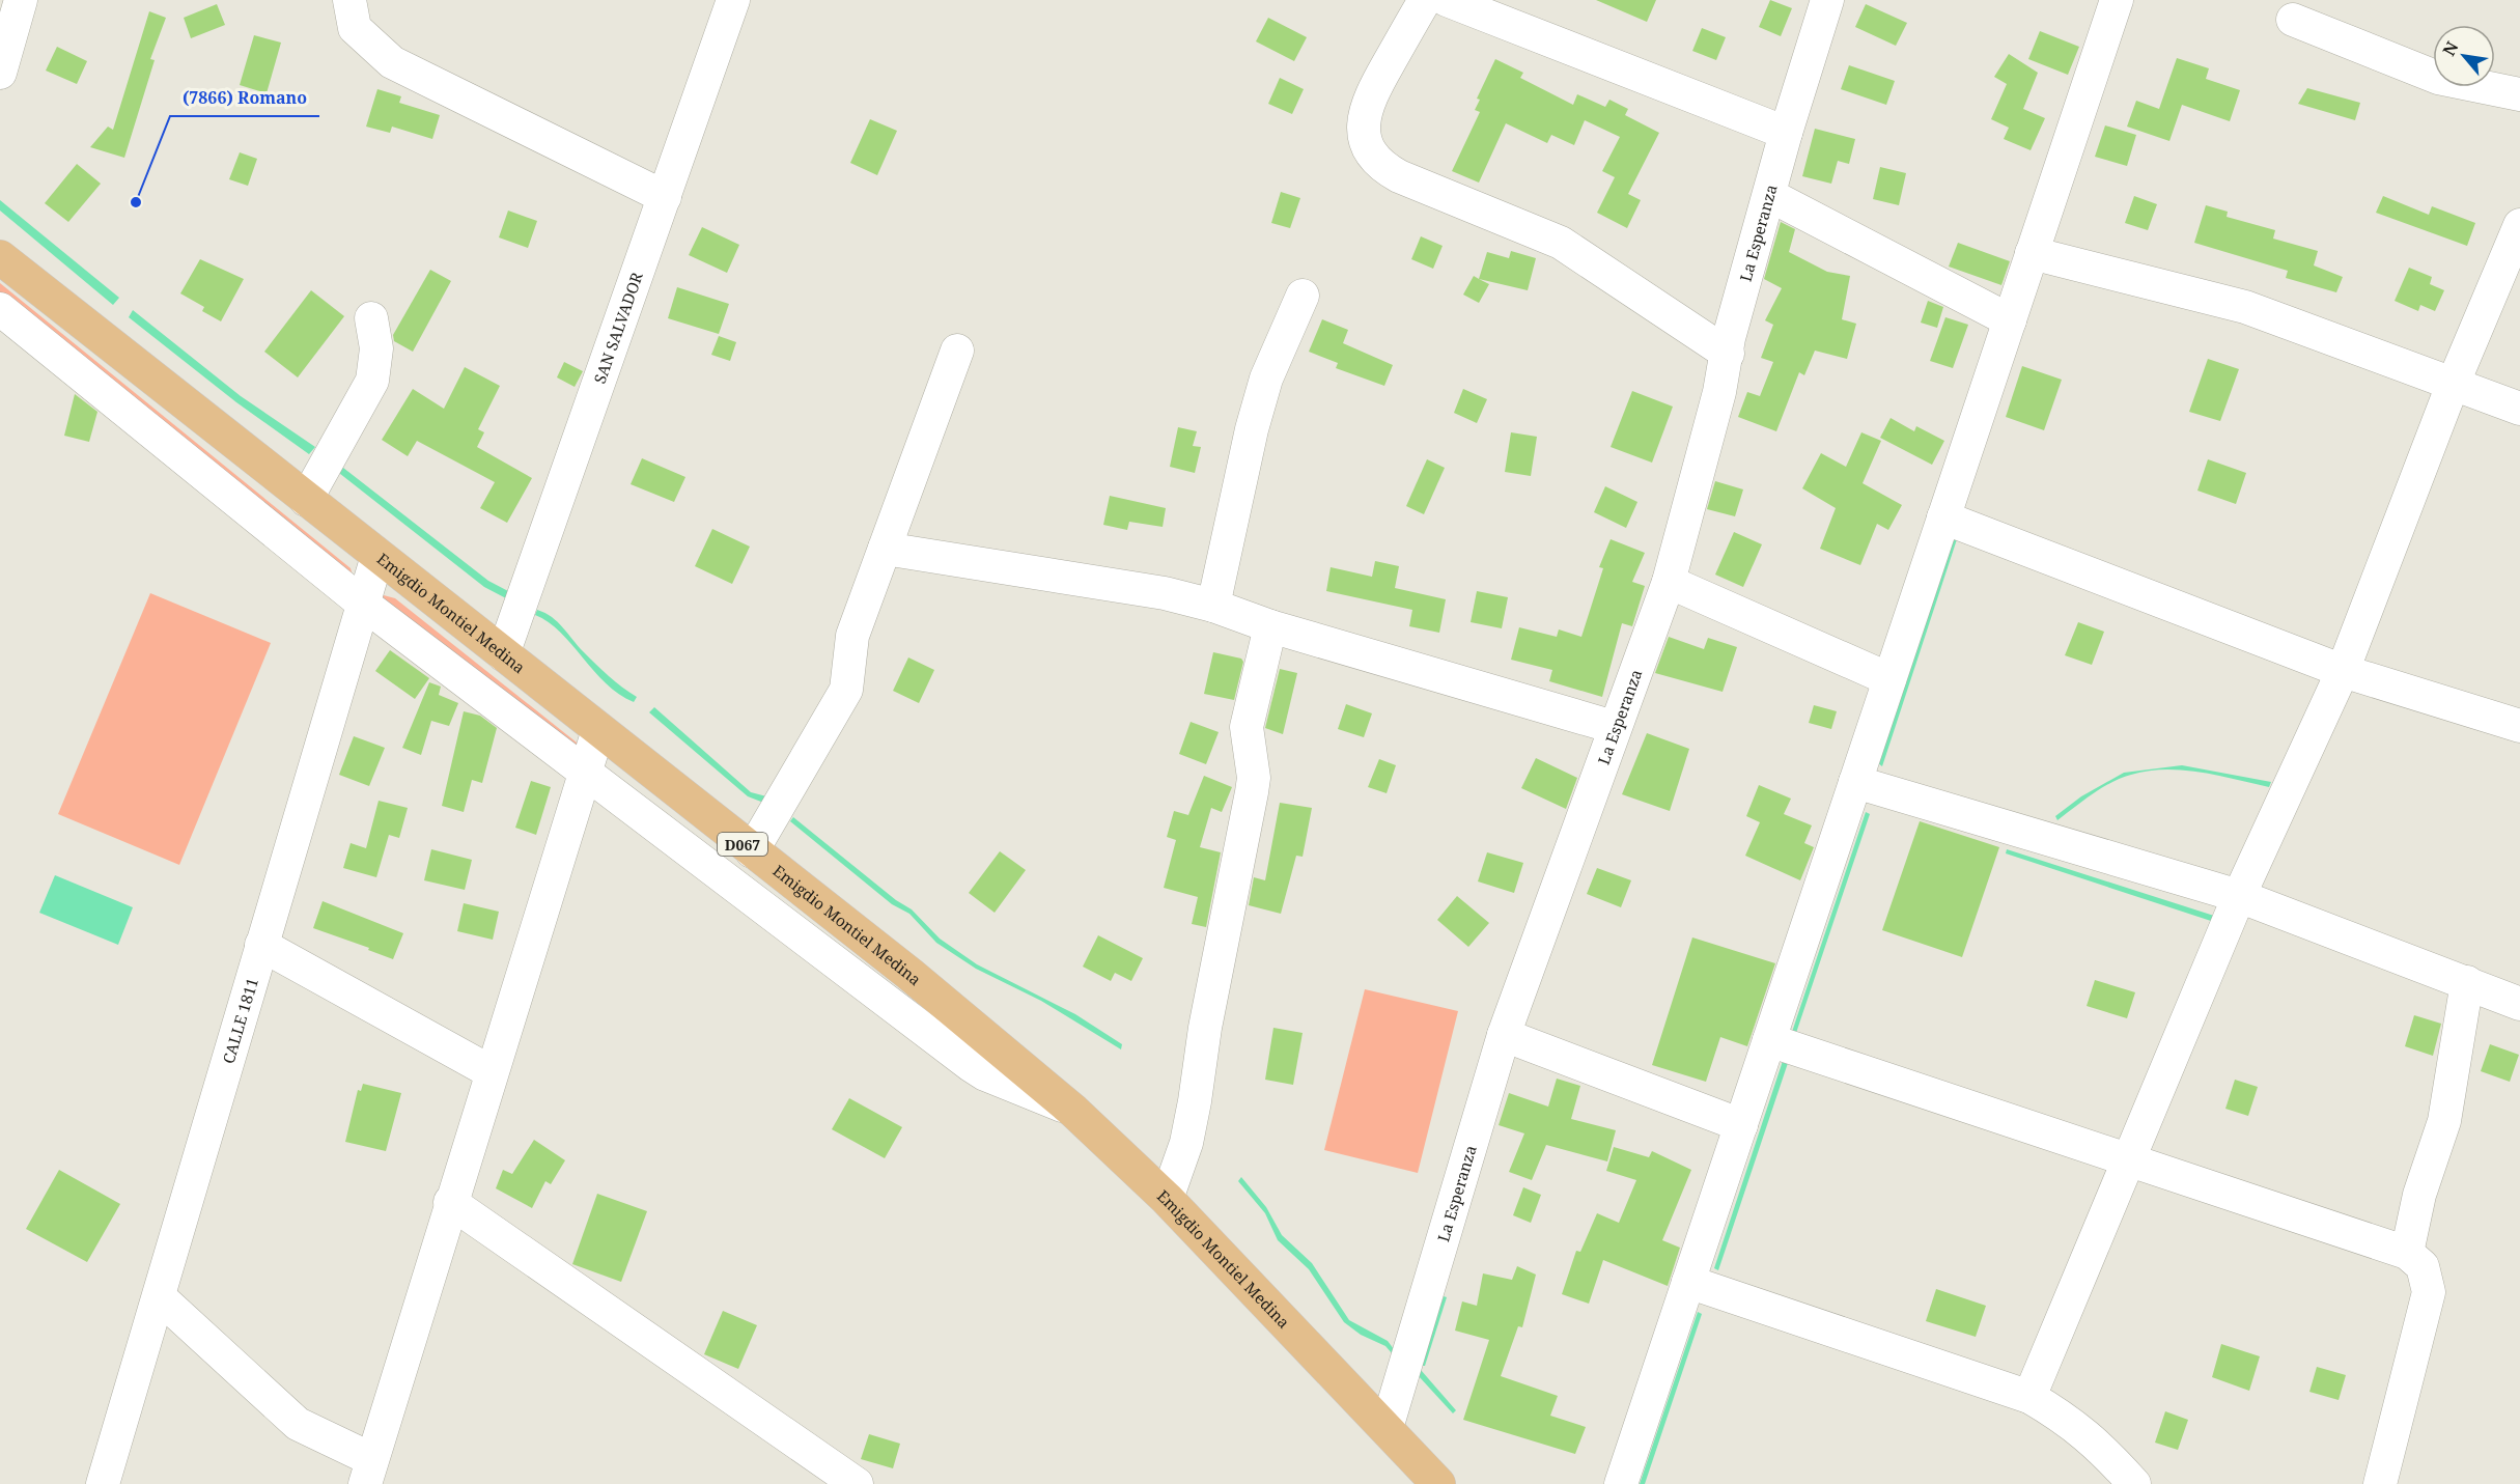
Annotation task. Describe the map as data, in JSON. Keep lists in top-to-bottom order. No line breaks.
{"streets":{"main road":["Emigdio Montiel Medina","D067"],"street":["La Esperanza","SAN SALVADOR","CALLE 1811"]},"crossings":[["La Esperanza","Emigdio Montiel Medina"],["SAN SALVADOR","Emigdio Montiel Medina"],["Emigdio Montiel Medina","CALLE 1811"]],"places":["(7866) Romano"],"north":"top left"}
